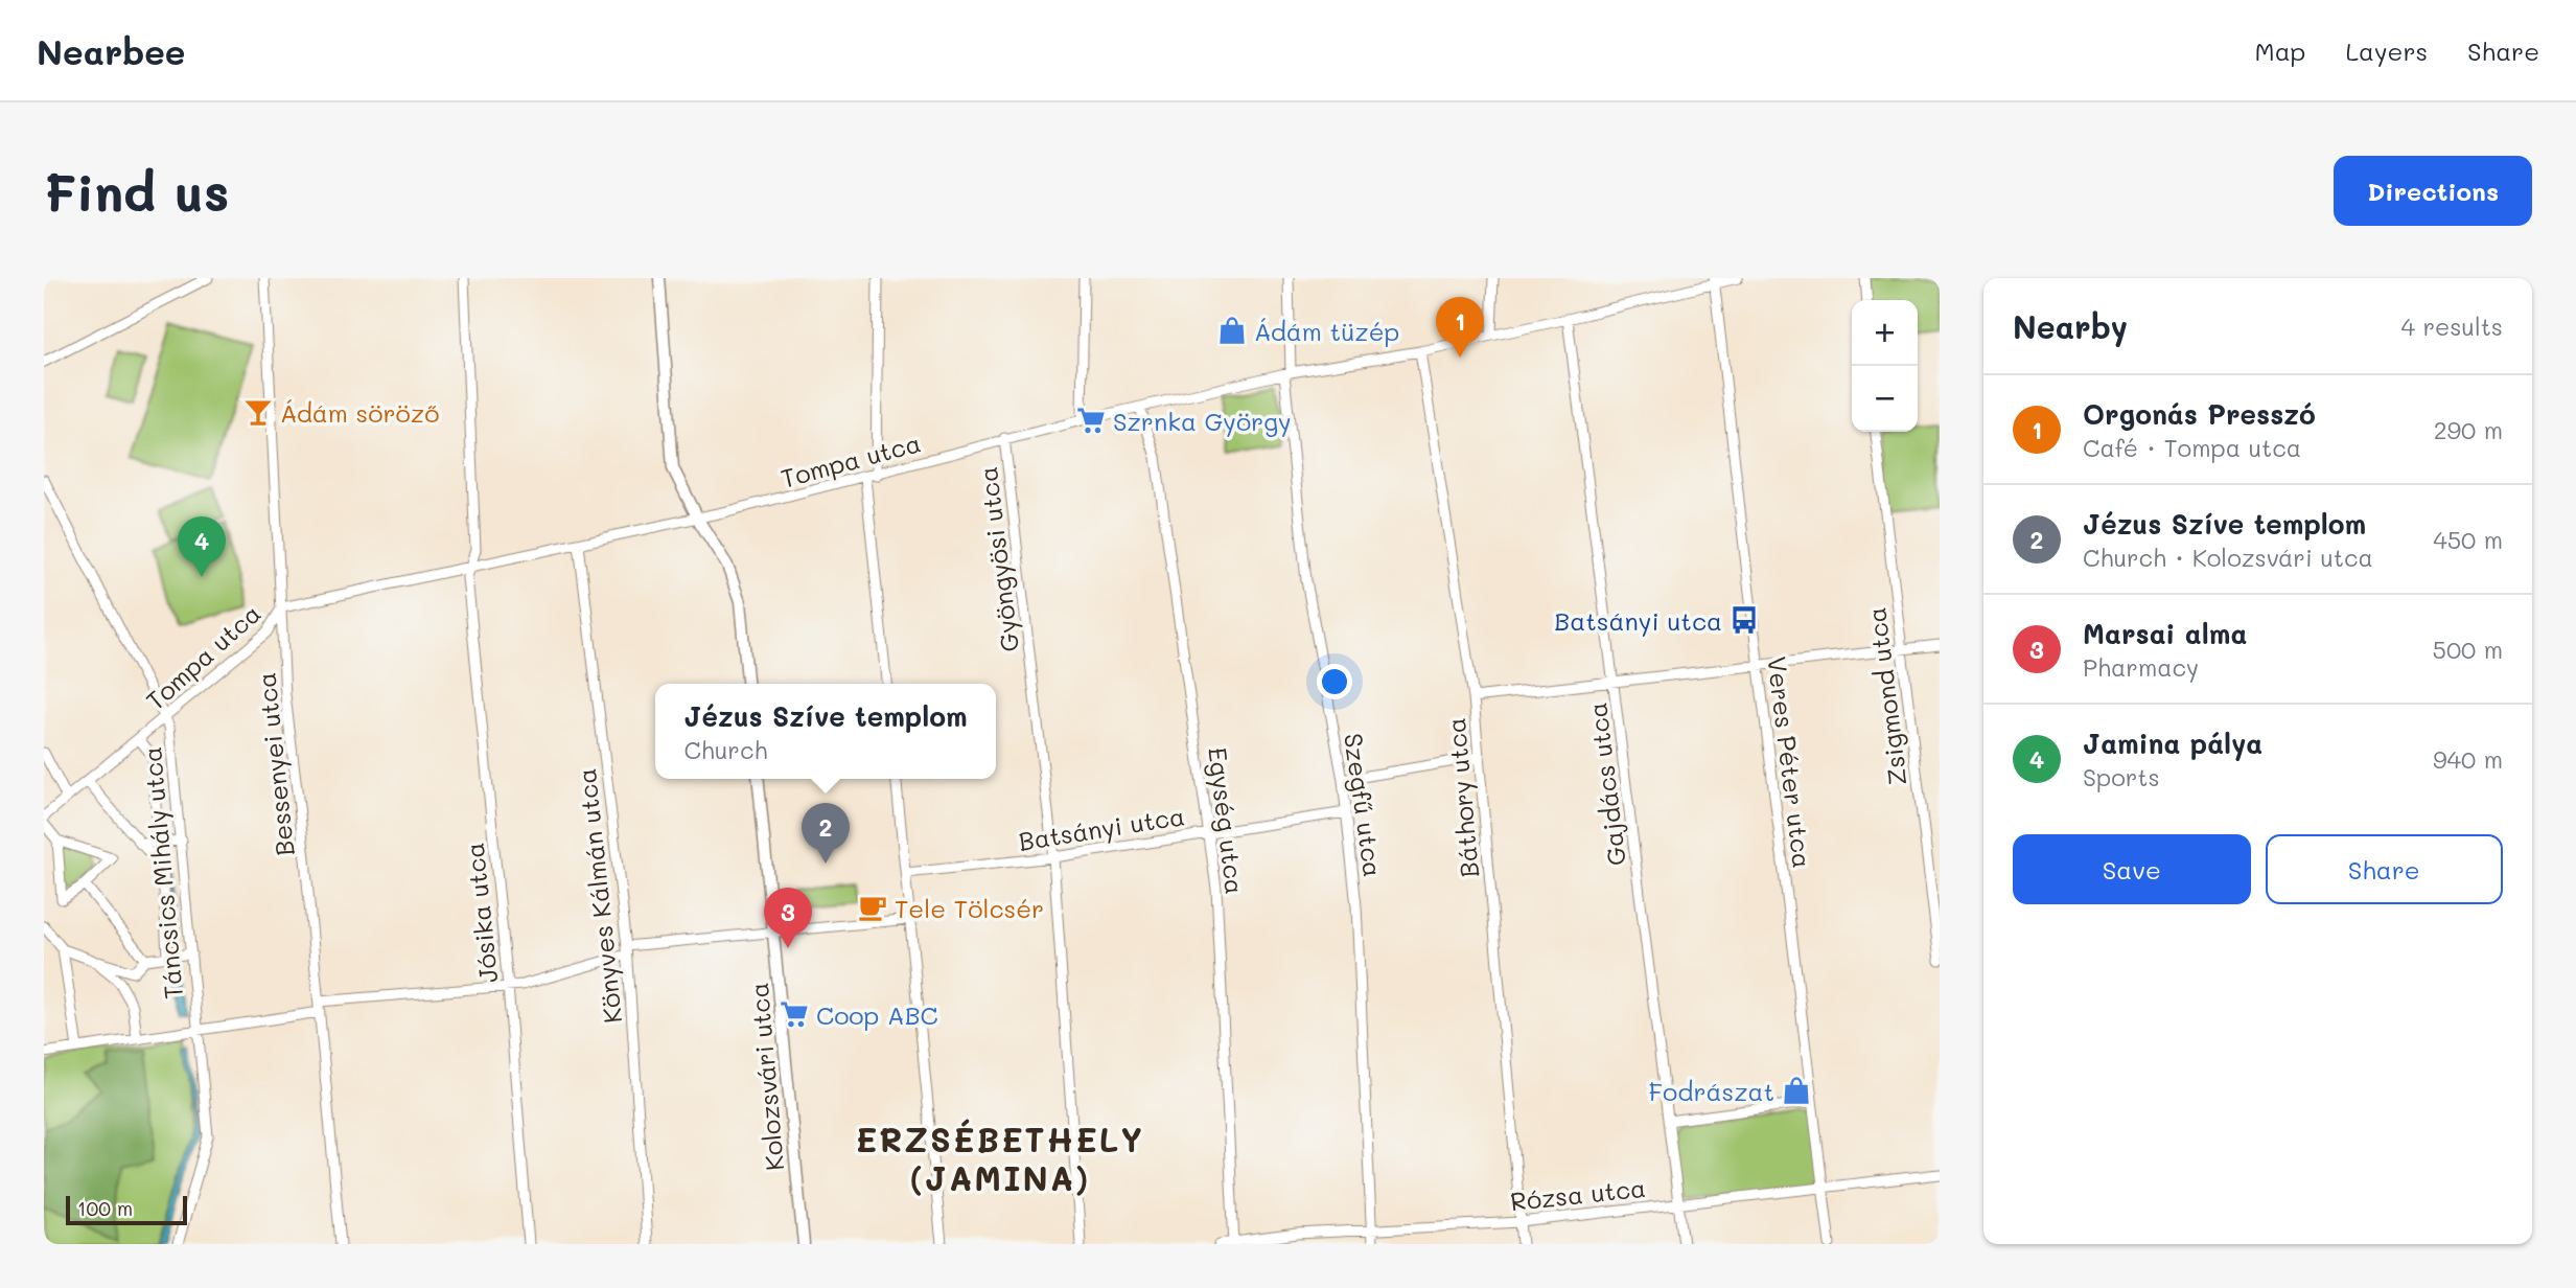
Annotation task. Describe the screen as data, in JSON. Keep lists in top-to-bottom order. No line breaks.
{"streets":{"street":["Tompa utca","Gyöngyösi utca","Zsigmond utca","Veres Péter utca","Bessenyei utca","Gajdács utca","Báthory utca","Szegfű utca","Egység utca","Batsányi utca","Táncsics Mihály utca","Könyves Kálmán utca","Jósika utca","Kolozsvári utca","Rózsa utca"]},"crossings":[["Tompa utca","Gyöngyösi utca"],["Tompa utca","Veres Péter utca"],["Tompa utca","Bessenyei utca"],["Tompa utca","Gajdács utca"],["Tompa utca","Báthory utca"],["Tompa utca","Szegfű utca"],["Tompa utca","Egység utca"],["Tompa utca","Táncsics Mihály utca"],["Tompa utca","Könyves Kálmán utca"],["Tompa utca","Jósika utca"],["Gyöngyösi utca","Batsányi utca"],["Veres Péter utca","Rózsa utca"],["Gajdács utca","Rózsa utca"],["Báthory utca","Rózsa utca"],["Szegfű utca","Batsányi utca"],["Szegfű utca","Rózsa utca"],["Egység utca","Batsányi utca"],["Egység utca","Rózsa utca"]],"districts":["ERZSÉBETHELY (JAMINA)"],"places":{"shop":["Ádám tüzép","Fodrászat"],"bar":["Ádám söröző"],"supermarket":["Szrnka György","Coop ABC"],"bus stop":["Batsányi utca"],"cafe":["Tele Tölcsér"]},"scale_bar":"100 m","page":{"header":"Nearbee","nav":["Map","Layers","Share"],"buttons":["Directions",["Save","Share"]],"title":"Find us","heading":["Nearby","4 results"],"pins":["1","4","2","3"],"map_buttons":["+","−"],"list":[{"mark":"1","name":"Orgonás Presszó","note":"Café · Tompa utca","value":"290 m"},{"mark":"2","name":"Jézus Szíve templom","note":"Church · Kolozsvári utca","value":"450 m"},{"mark":"3","name":"Marsai alma","note":"Pharmacy","value":"500 m"},{"mark":"4","name":"Jamina pálya","note":"Sports","value":"940 m"}],"popup":["Jézus Szíve templom","Church"],"scale":"100 m"}}
